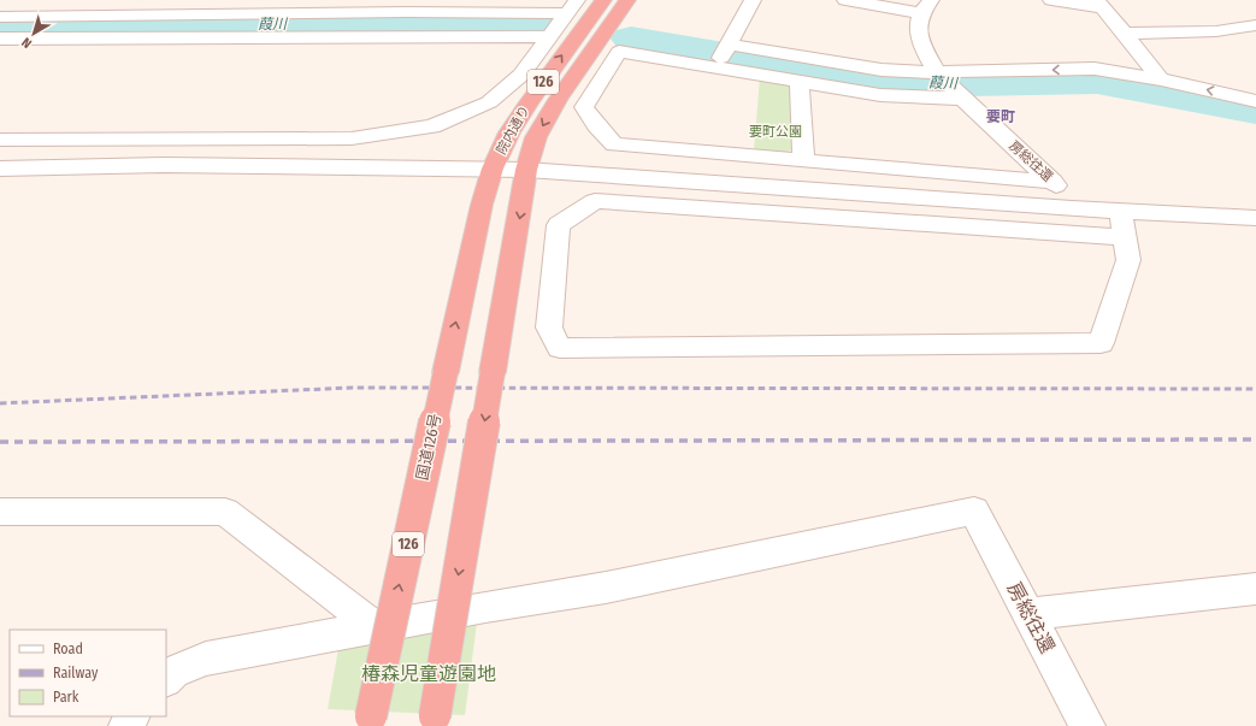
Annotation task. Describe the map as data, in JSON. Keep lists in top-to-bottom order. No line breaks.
{"streets":{"highway":["126","院内通り","国道126号"],"street":["房総往還"]},"crossings":[["126","院内通り"],["院内通り","国道126号"]],"districts":["要町"],"water":["葭川"],"parks":["要町公園","椿森児童遊園地"],"legend":["Road","Railway","Park"],"north":"bottom left"}
